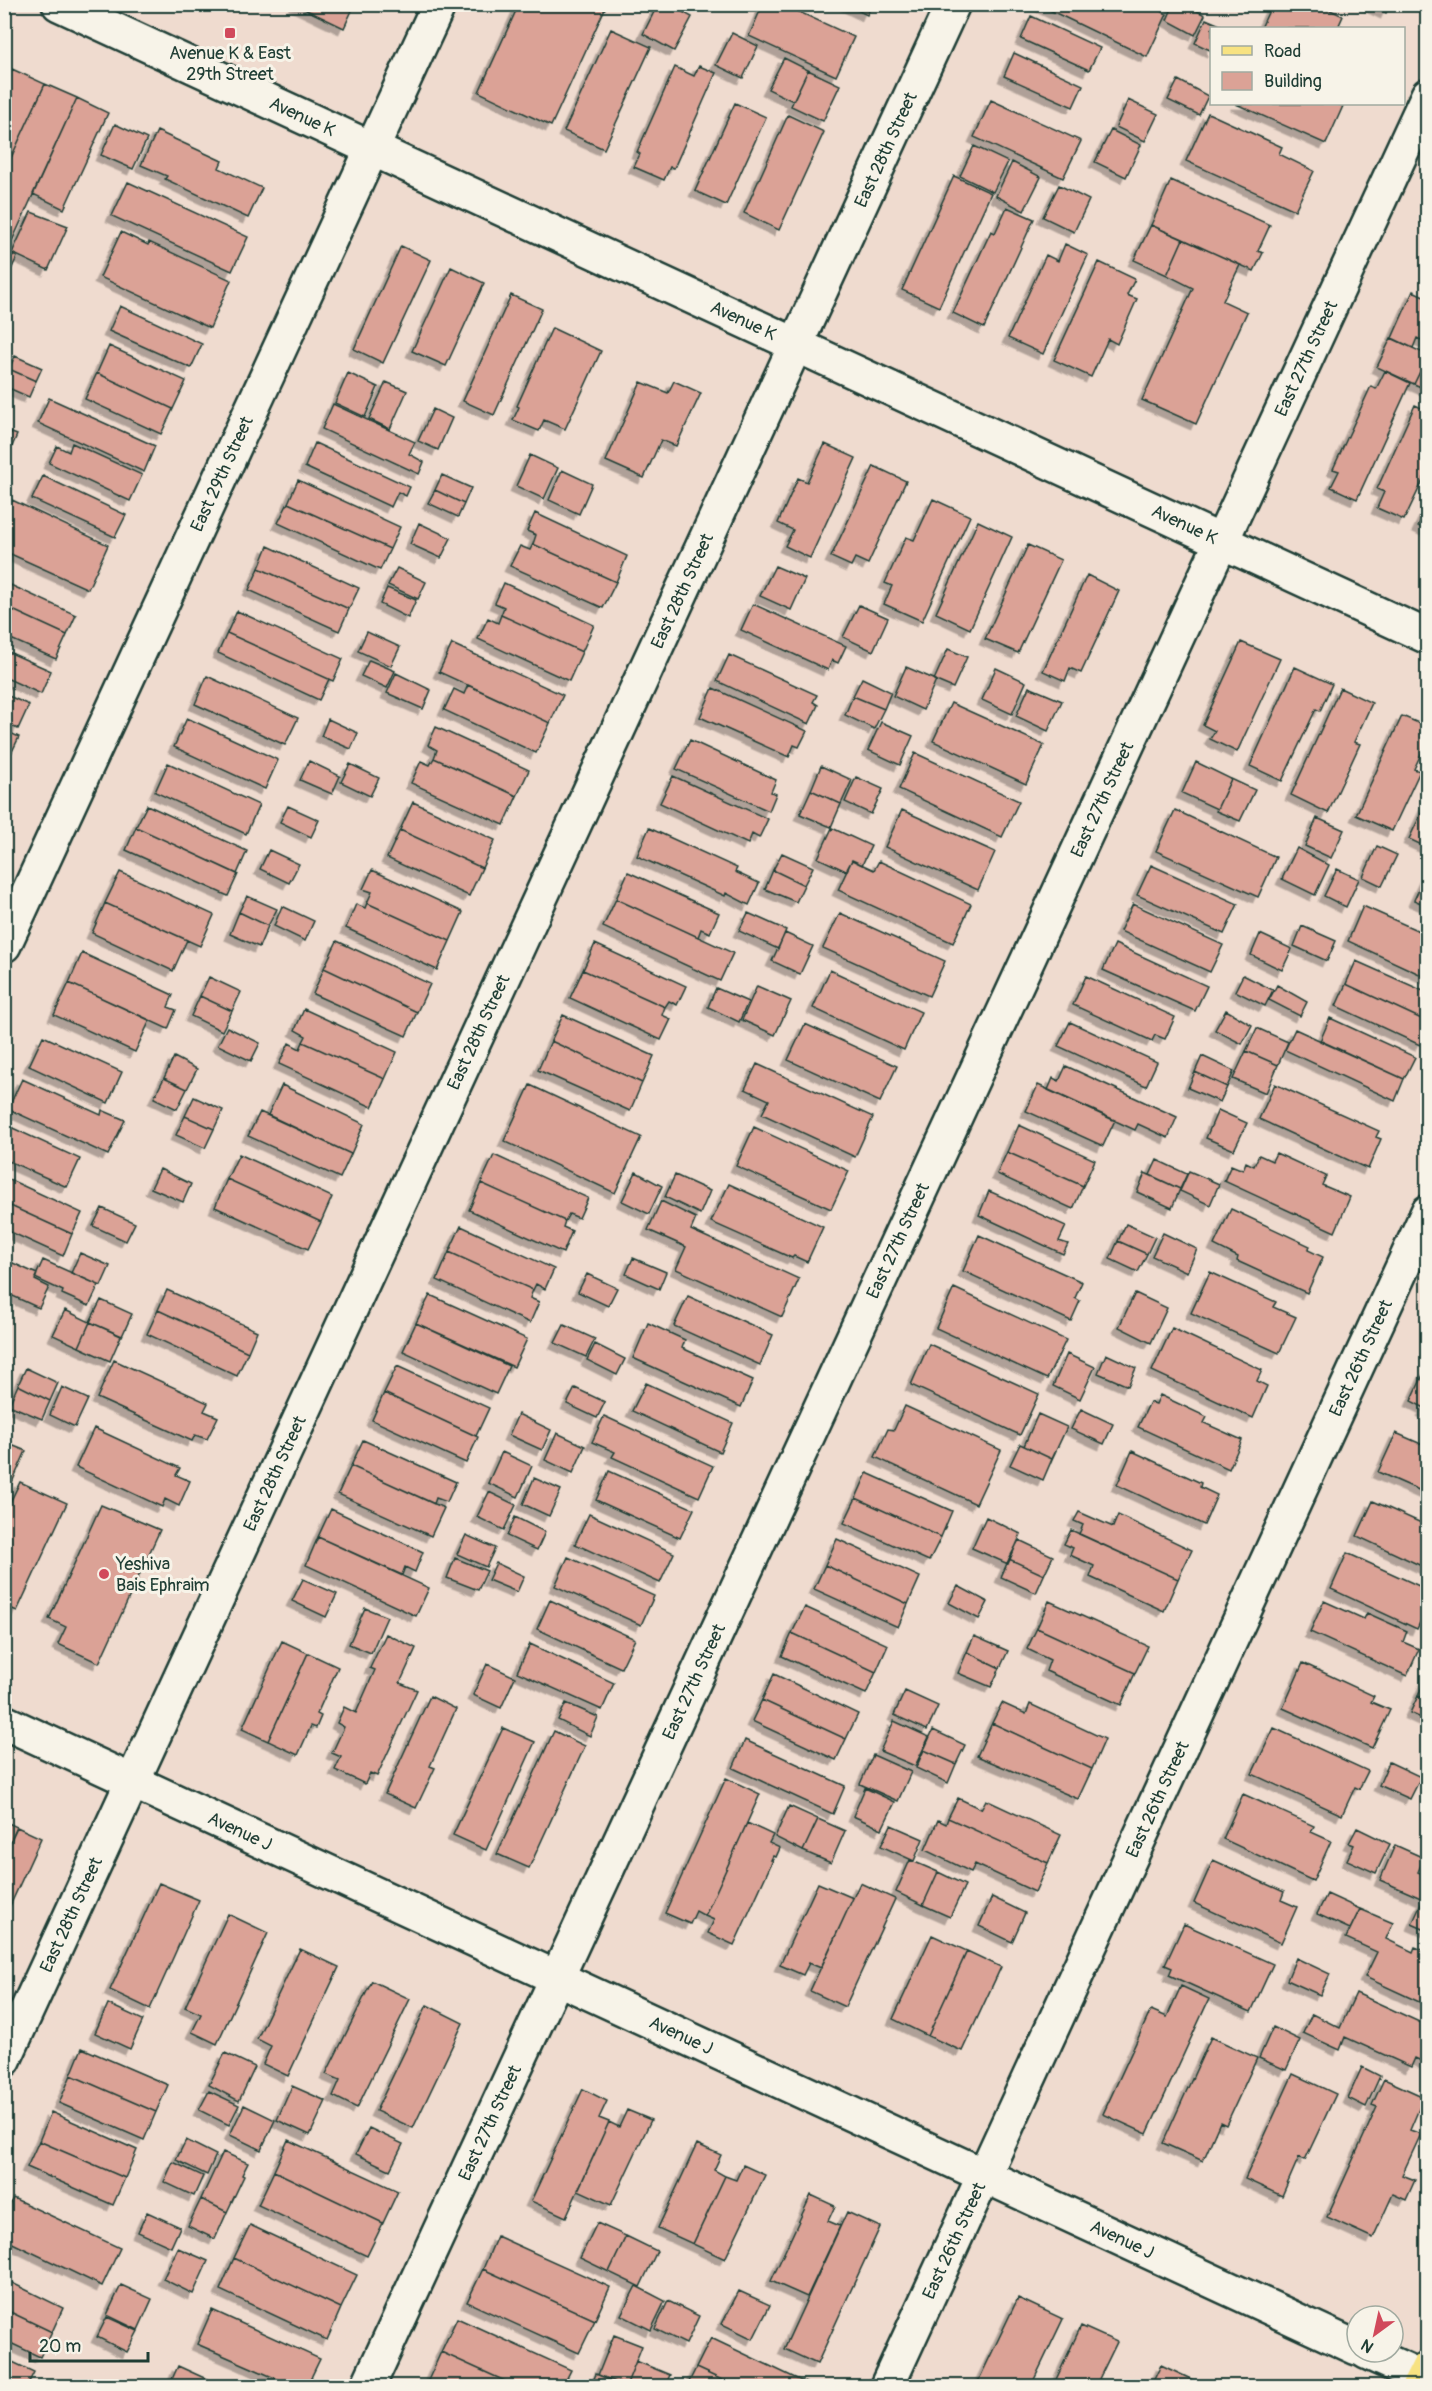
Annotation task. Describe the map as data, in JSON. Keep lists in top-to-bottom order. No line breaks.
{"streets":{"street":["Avenue K","East 28th Street","East 27th Street","East 29th Street","East 26th Street","Avenue J"]},"crossings":[["Avenue K","East 28th Street"],["Avenue K","East 27th Street"],["Avenue K","East 29th Street"],["East 28th Street","Avenue J"],["East 27th Street","Avenue J"],["East 26th Street","Avenue J"]],"places":{"transit":["Avenue K & East 29th Street"],"other":["Yeshiva Bais Ephraim"]},"legend":["Road","Building"],"scale_bar":"20 m","north":"bottom left"}
